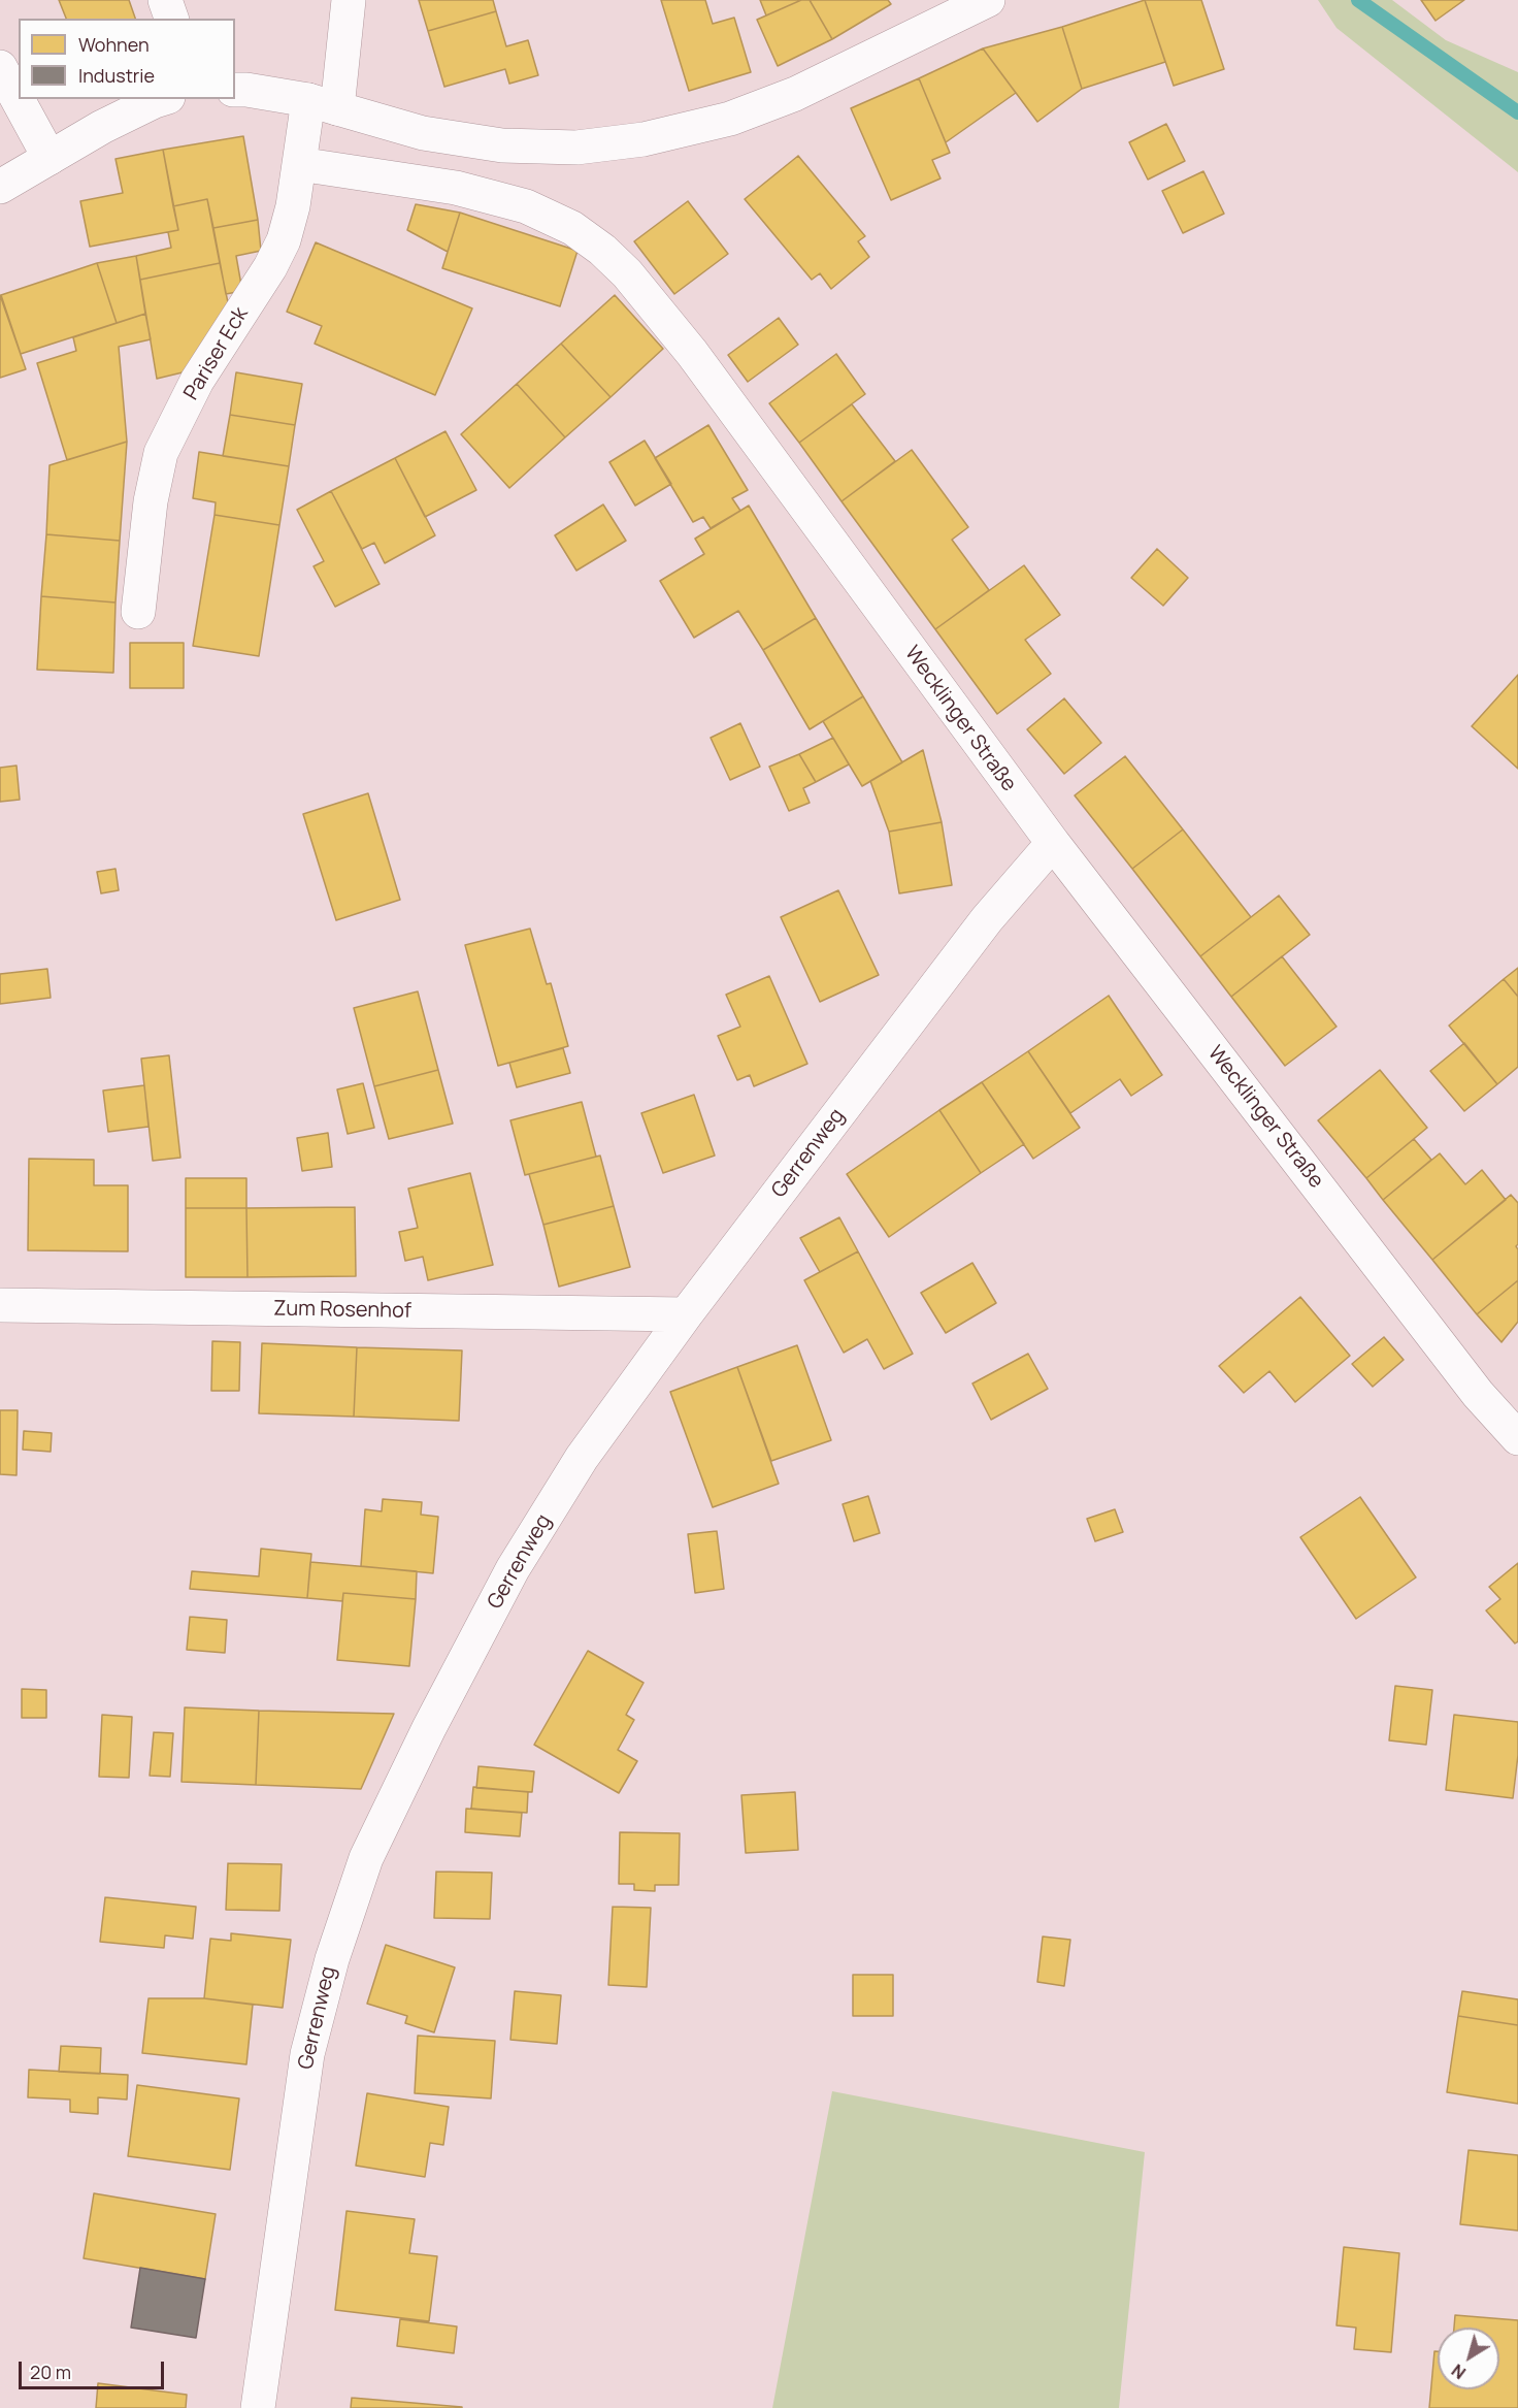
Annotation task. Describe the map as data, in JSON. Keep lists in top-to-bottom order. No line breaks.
{"streets":{"street":["Pariser Eck","Wecklinger Straße","Gerrenweg","Zum Rosenhof"]},"crossings":[["Pariser Eck","Wecklinger Straße"],["Wecklinger Straße","Gerrenweg"],["Gerrenweg","Zum Rosenhof"]],"legend":["Wohnen","Industrie"],"scale_bar":"20 m","north":"bottom left"}
